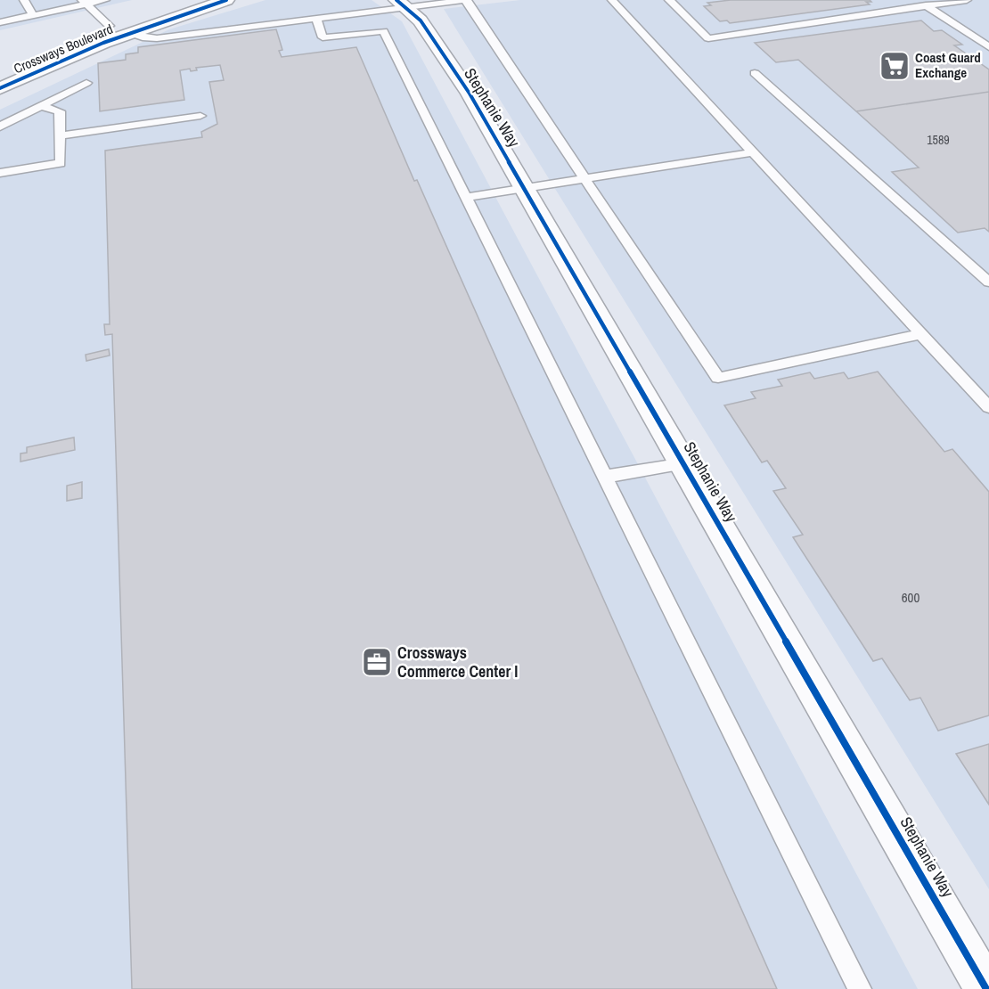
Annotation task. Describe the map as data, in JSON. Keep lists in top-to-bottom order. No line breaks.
{"streets":{"street":["Crossways Boulevard","Stephanie Way"]},"places":{"supermarket":["Coast Guard Exchange"],"office":["Crossways Commerce Center I"]},"house_numbers":["1589","600"]}
